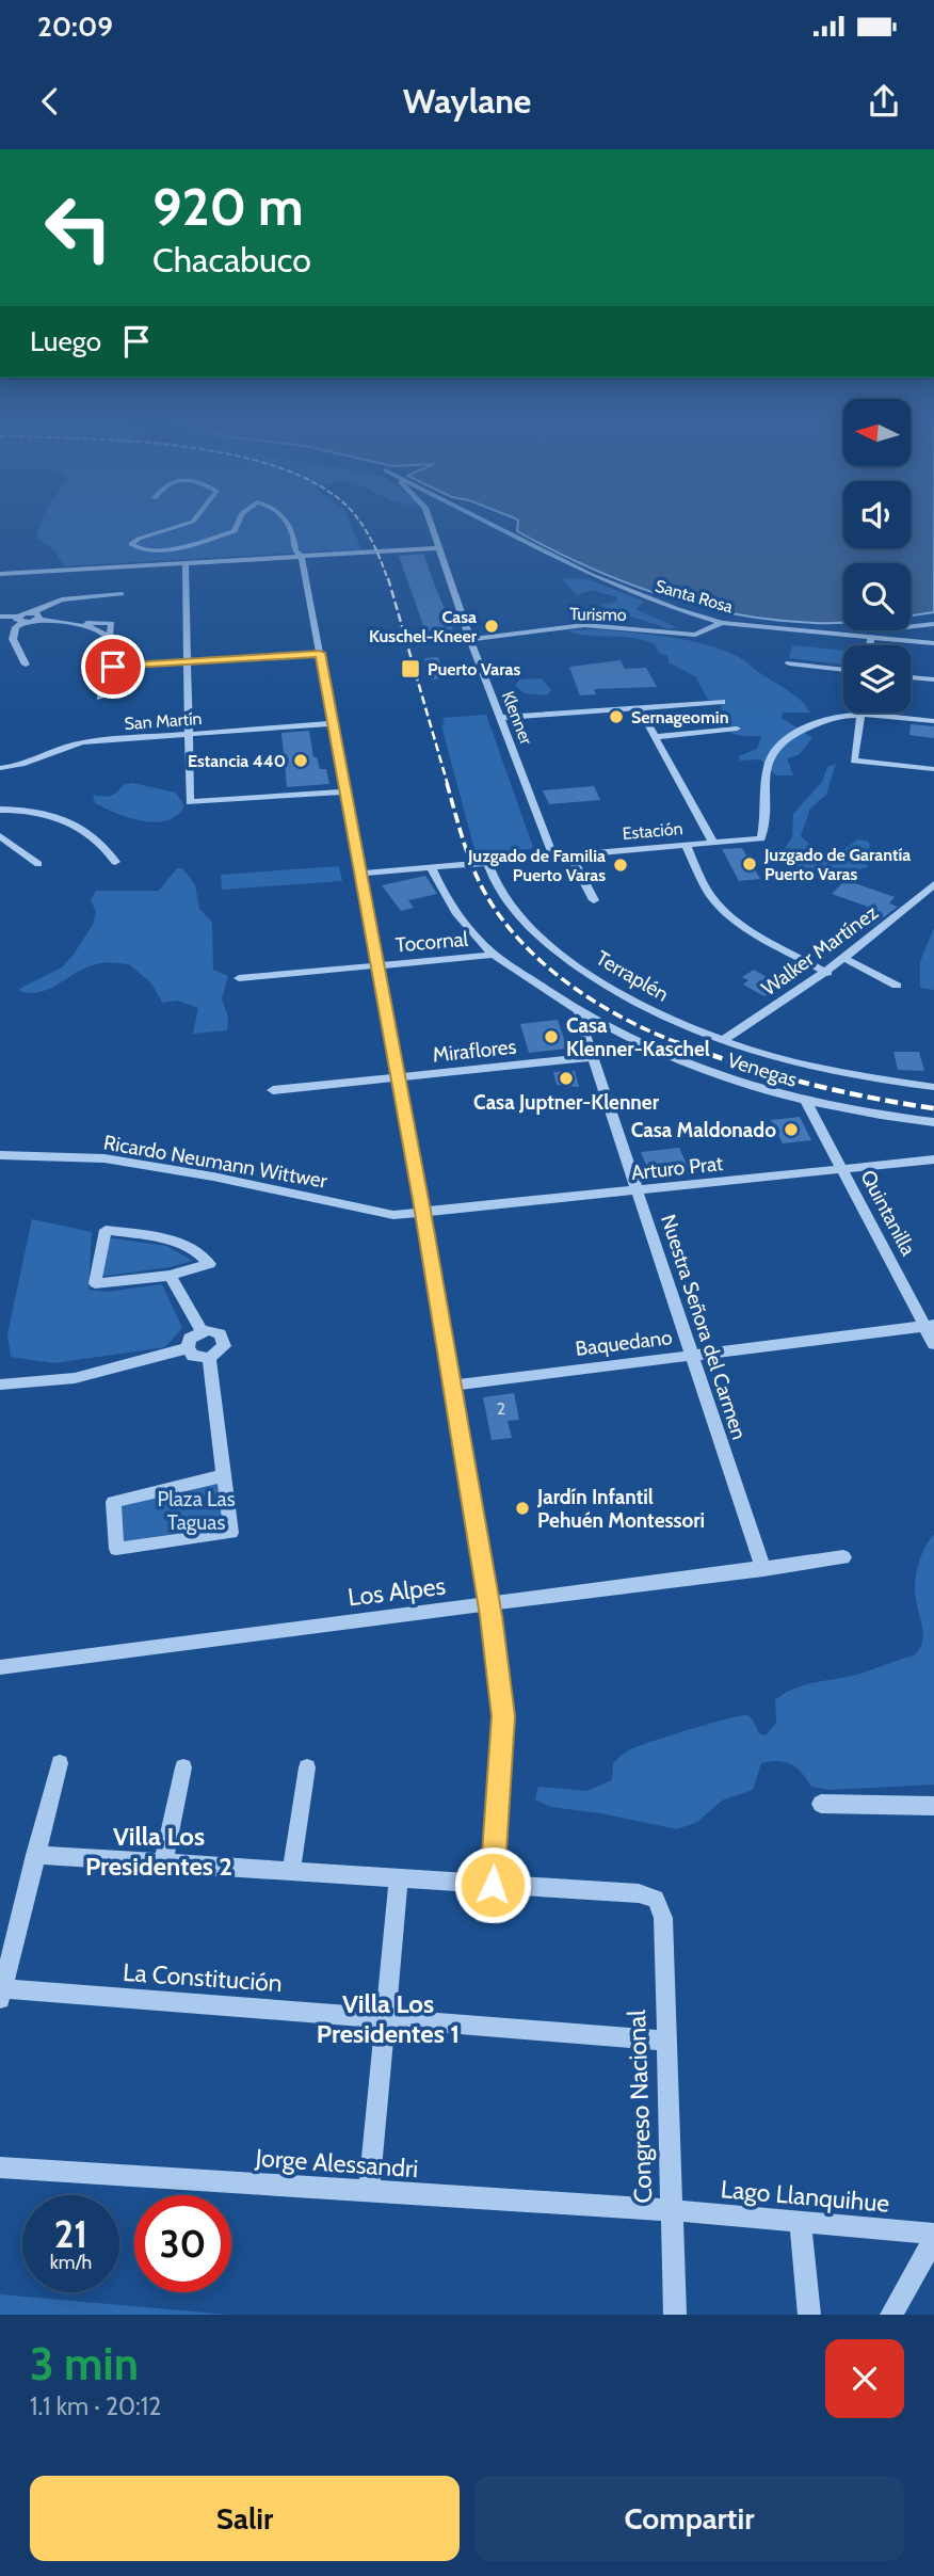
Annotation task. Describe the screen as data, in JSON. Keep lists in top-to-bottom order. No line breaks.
{"streets":{"street":["Santa Rosa","Turismo","Klenner","San Martín","Estación","Tocornal","Walker Martínez","Terraplén","Miraflores","Venegas","Ricardo Neumann Wittwer","Arturo Prat","Quintanilla","Nuestra Señora del Carmen","Baquedano","Los Alpes","La Constitución","Congreso Nacional","Jorge Alessandri","Lago Llanquihue"]},"crossings":[["Santa Rosa","Turismo"],["Turismo","Klenner"],["Klenner","Estación"],["Estación","Terraplén"],["Estación","Venegas"],["Tocornal","Venegas"],["Walker Martínez","Terraplén"],["Miraflores","Nuestra Señora del Carmen"],["Venegas","Quintanilla"],["Venegas","Nuestra Señora del Carmen"],["Ricardo Neumann Wittwer","Arturo Prat"],["Arturo Prat","Quintanilla"],["Arturo Prat","Nuestra Señora del Carmen"],["Quintanilla","Baquedano"],["Nuestra Señora del Carmen","Baquedano"],["Nuestra Señora del Carmen","Los Alpes"],["La Constitución","Congreso Nacional"],["Congreso Nacional","Jorge Alessandri"],["Congreso Nacional","Lago Llanquihue"],["Jorge Alessandri","Lago Llanquihue"]],"districts":["Villa Los Presidentes 2","Villa Los Presidentes 1"],"parks":["Plaza Las Taguas"],"places":{"other":["Casa Kuschel-Kneer","Sernageomin","Estancia 440","Juzgado de Garantía Puerto Varas","Juzgado de Familia Puerto Varas","Casa Klenner-Kaschel","Casa Juptner-Klenner","Casa Maldonado","Jardín Infantil Pehuén Montessori"],"transit":["Puerto Varas"]},"house_numbers":["2"],"north":"left","page":{"status":"20:09","header":"Waylane","turn":["920 m","Chacabuco"],"then":"Luego","speed":"21 km/h","limit":"30","heading":["3 min","1.1 km · 20:12"],"buttons":["Salir","Compartir"]}}
